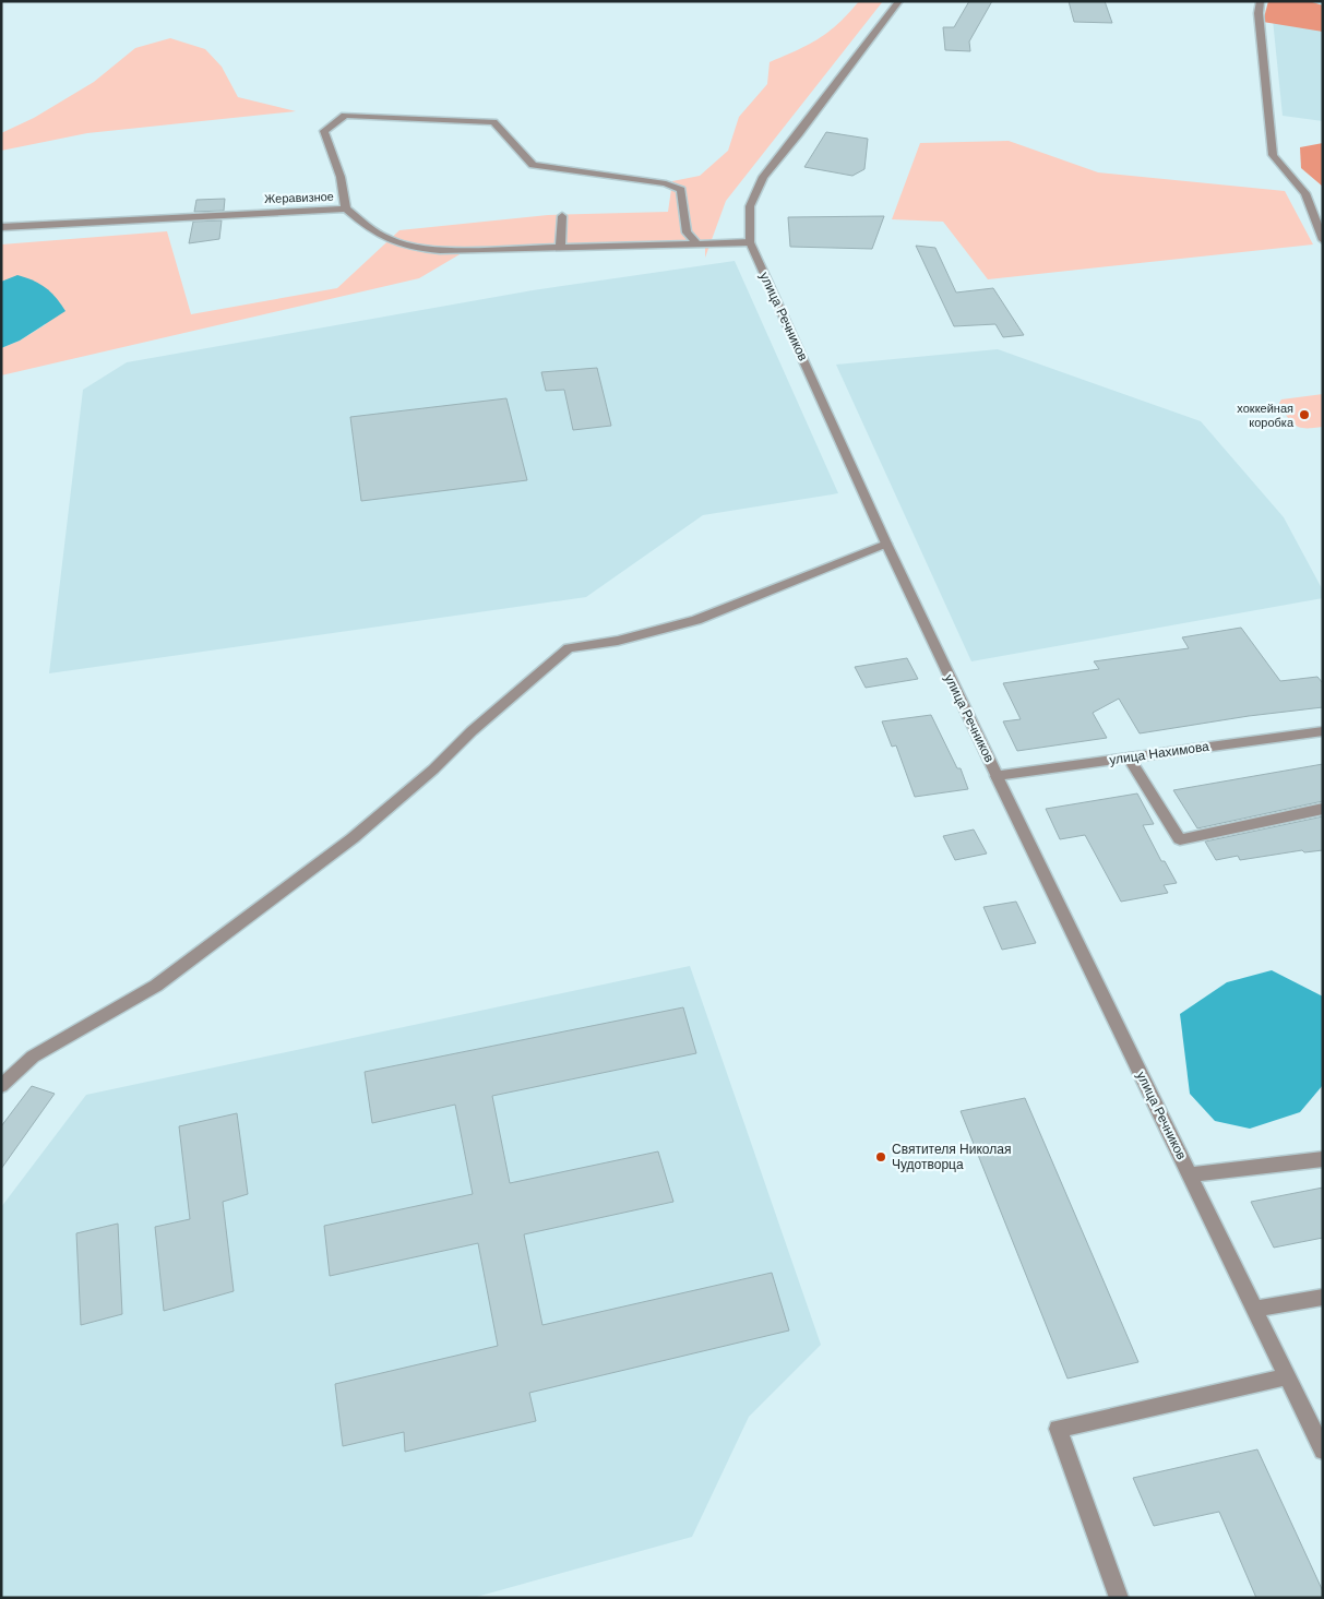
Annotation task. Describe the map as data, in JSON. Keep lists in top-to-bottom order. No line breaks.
{"streets":{"street":["Жеравизное","улица Речников","улица Нахимова"]},"crossings":[["Жеравизное","улица Речников"],["улица Речников","улица Нахимова"]],"places":["хоккейная коробка","Святителя Николая Чудотворца"]}
